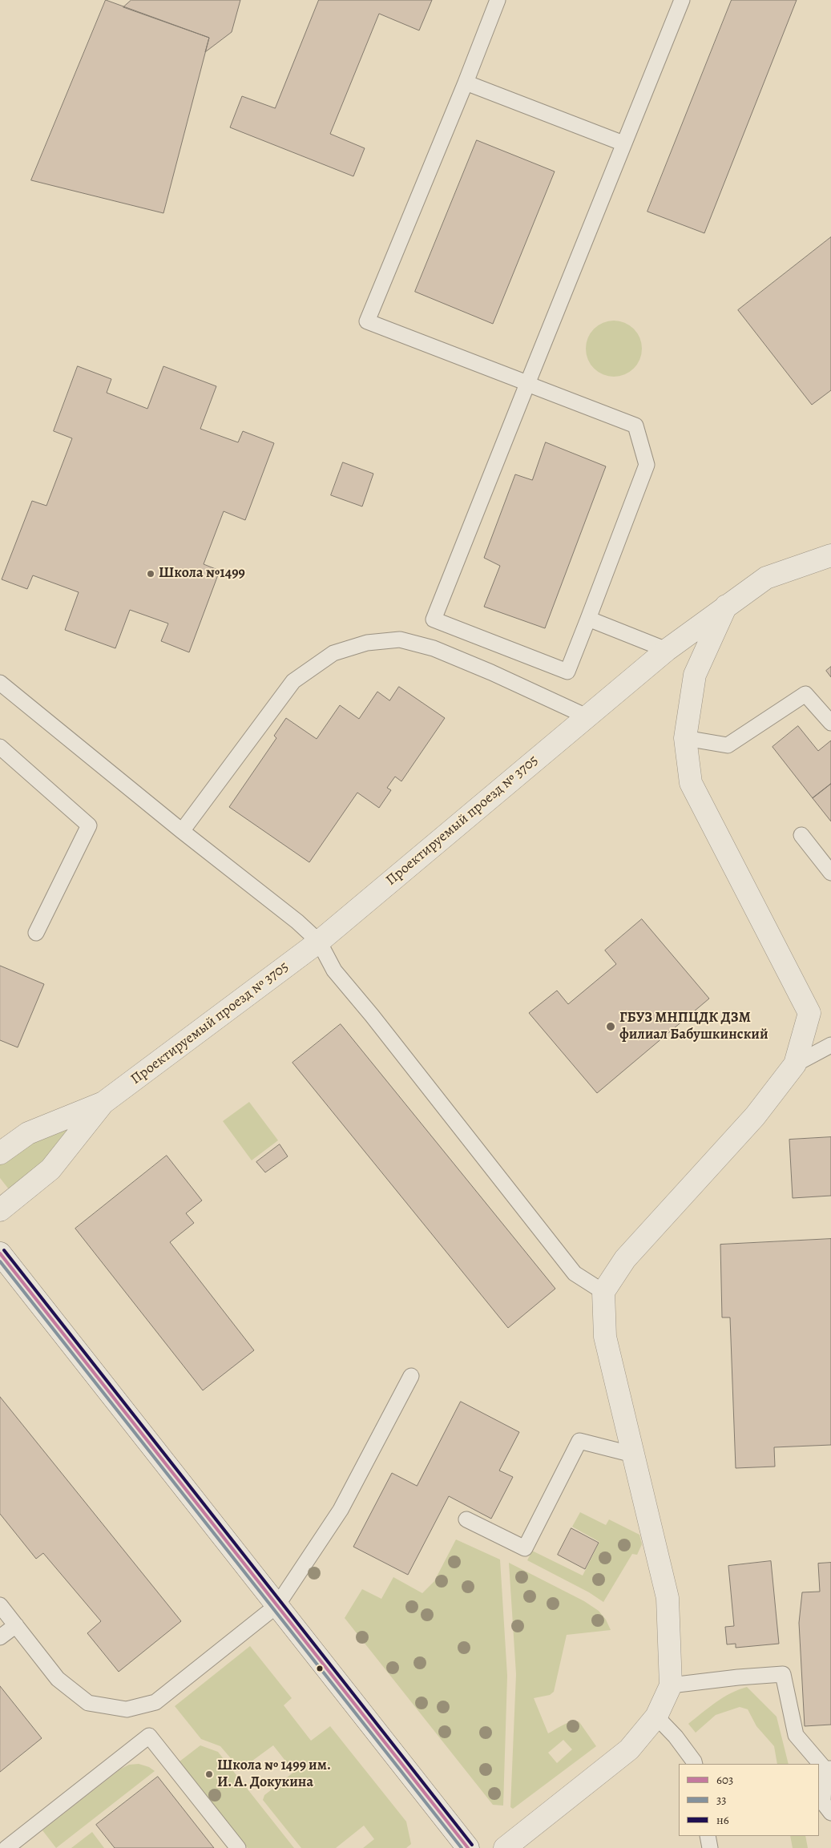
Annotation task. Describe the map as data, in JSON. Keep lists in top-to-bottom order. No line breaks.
{"streets":{"street":["Проектируемый проезд № 3705"]},"places":["Школа №1499","ГБУЗ МНПЦДК ДЗМ филиал Бабушкинский","Школа № 1499 им. И. А. Докукина"],"lines":["transit line н6","transit line 603","transit line 33"],"legend":["603","33","н6"]}
